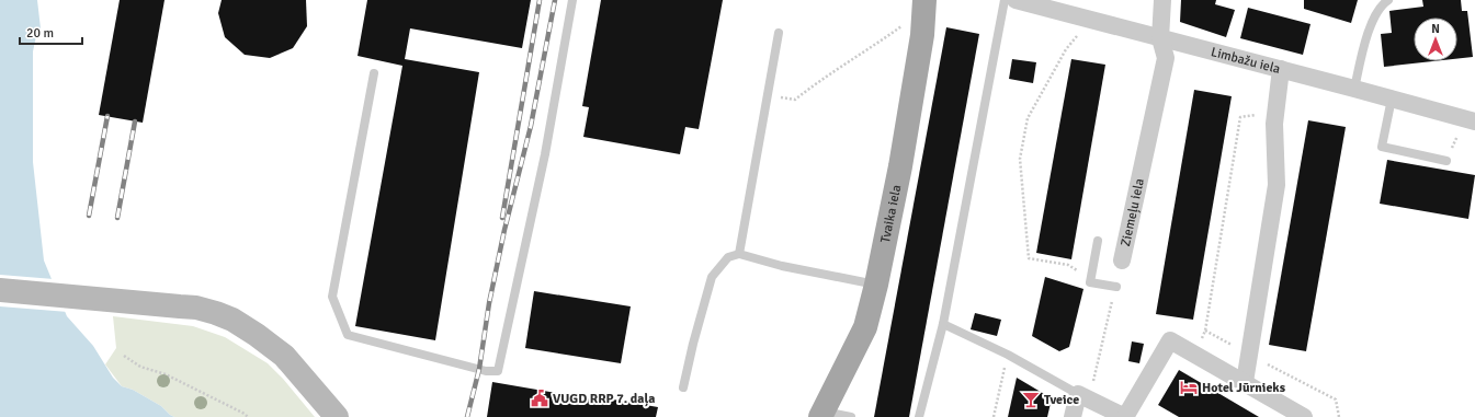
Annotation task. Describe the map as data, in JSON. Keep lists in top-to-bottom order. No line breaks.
{"streets":{"main road":["Tvaika iela"],"street":["Limbažu iela","Ziemeļu iela"]},"crossings":[["Limbažu iela","Ziemeļu iela"]],"places":{"hotel":["Hotel Jūrnieks"],"public building":["VUGD RRP 7. daļa"],"bar":["Tveice"]},"scale_bar":"20 m","north":"top"}
